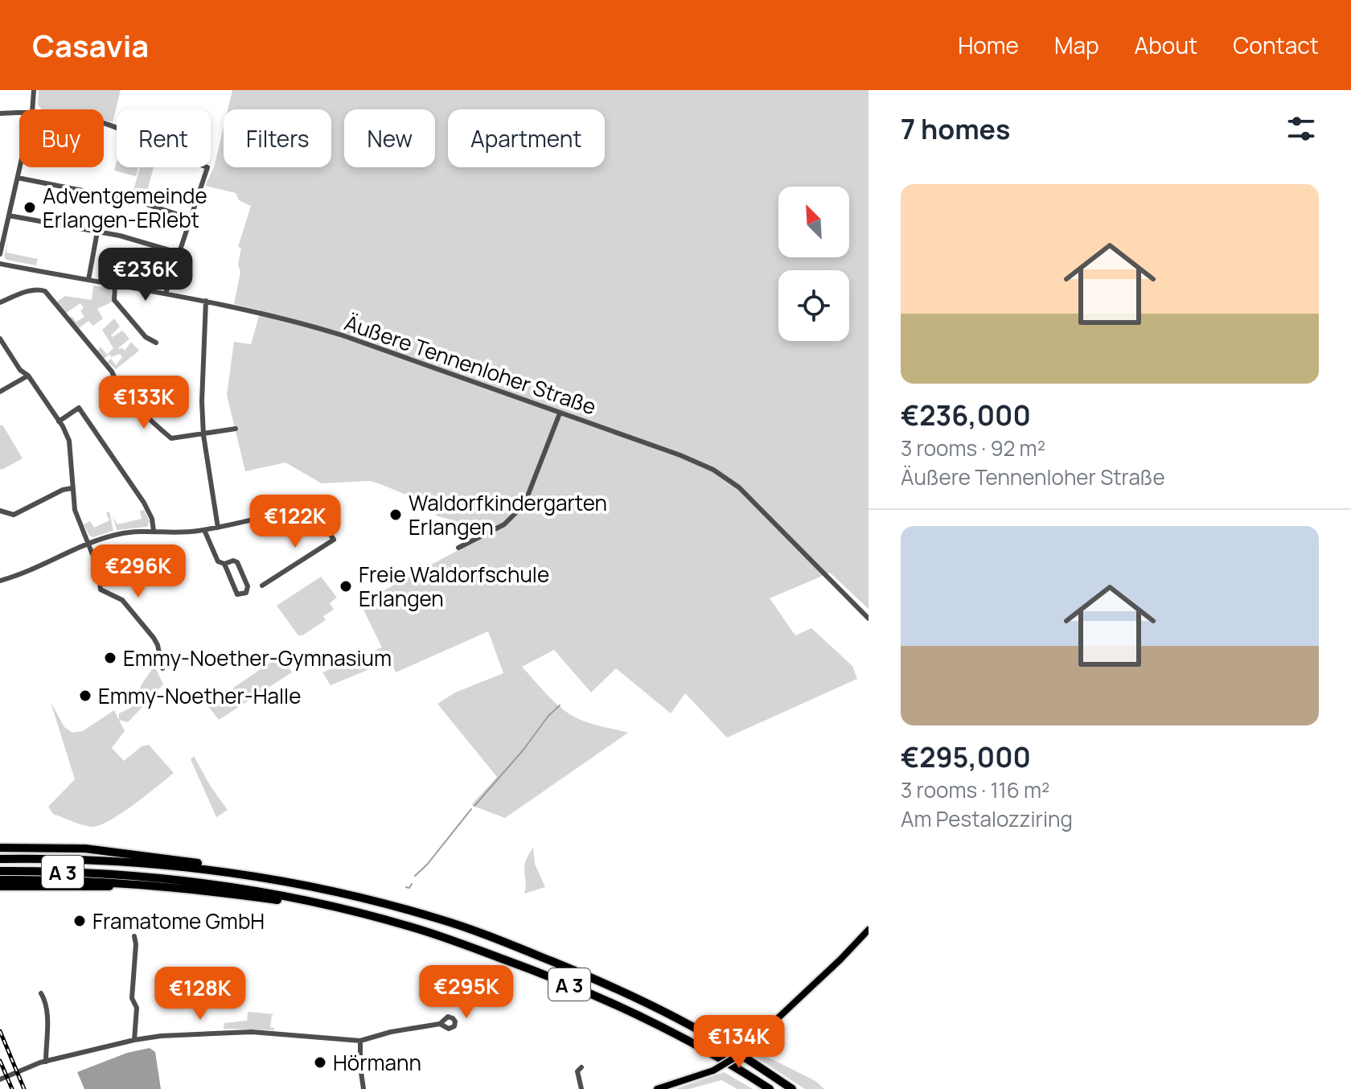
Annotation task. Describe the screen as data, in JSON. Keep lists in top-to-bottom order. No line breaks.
{"streets":{"highway":["A 3"],"street":["Äußere Tennenloher Straße"]},"places":["Adventgemeinde Erlangen-ERlebt","Waldorfkindergarten Erlangen","Freie Waldorfschule Erlangen","Emmy-Noether-Gymnasium","Emmy-Noether-Halle","Framatome GmbH","Hörmann"],"north":"top left","page":{"header":"Casavia","nav":["Home","Map","About","Contact"],"heading":"7 homes","chip":["Buy","Rent","Filters","New","Apartment"],"list":[{"name":"€236,000","note":"3 rooms · 92 m² · Äußere Tennenloher Straße"},{"name":"€295,000","note":"3 rooms · 116 m² · Am Pestalozziring"}],"price":["€236K","€133K","€122K","€296K","€295K","€128K","€134K"]}}
